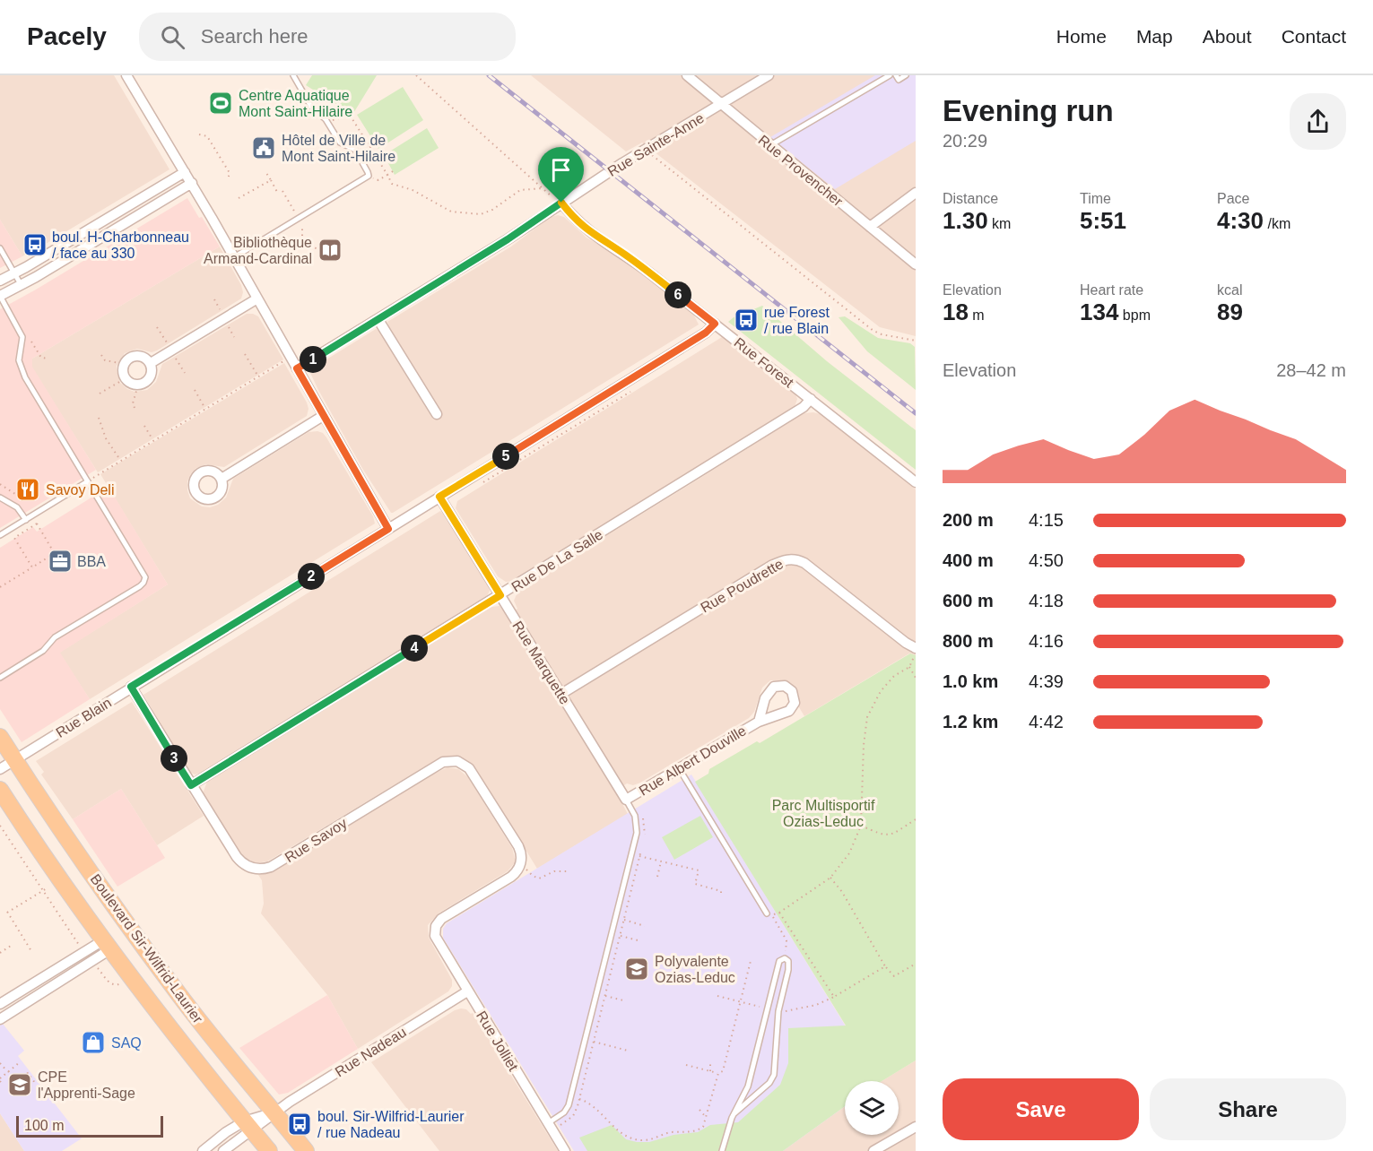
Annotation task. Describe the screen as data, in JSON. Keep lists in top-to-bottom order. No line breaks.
{"streets":{"main road":["Boulevard Sir-Wilfrid-Laurier"],"street":["Rue Sainte-Anne","Rue Provencher","Rue Forest","Rue De La Salle","Rue Poudrette","Rue Marquette","Rue Blain","Rue Albert Douville","Rue Savoy","Rue Jolliet","Rue Nadeau"]},"crossings":[["Rue Sainte-Anne","Rue Provencher"],["Rue Sainte-Anne","Rue Forest"],["Rue Forest","Rue De La Salle"],["Rue Forest","Rue Blain"],["Rue De La Salle","Rue Marquette"],["Rue De La Salle","Rue Savoy"],["Rue Poudrette","Rue Marquette"],["Rue Marquette","Rue Blain"],["Rue Marquette","Rue Albert Douville"],["Rue Blain","Rue Savoy"],["Rue Blain","Boulevard Sir-Wilfrid-Laurier"],["Rue Savoy","Rue Jolliet"],["Boulevard Sir-Wilfrid-Laurier","Rue Nadeau"],["Rue Jolliet","Rue Nadeau"]],"parks":["Parc Multisportif Ozias-Leduc"],"places":{"sports":["Centre Aquatique Mont Saint-Hilaire"],"public building":["Hôtel de Ville de Mont Saint-Hilaire"],"bus stop":["boul. H-Charbonneau / face au 330","rue Forest / rue Blain","boul. Sir-Wilfrid-Laurier / rue Nadeau"],"library":["Bibliothèque Armand-Cardinal"],"restaurant":["Savoy Deli"],"office":["BBA"],"school or university":["Polyvalente Ozias-Leduc","CPE l'Apprenti-Sage"],"shop":["SAQ"]},"scale_bar":"100 m","page":{"header":"Pacely","search":"Search here","nav":["Home","Map","About","Contact"],"heading":["Evening run","20:29"],"stats":[["Distance","1.30 km"],["Time","5:51"],["Pace","4:30 /km"],["Elevation","18 m"],["Heart rate","134 bpm"],["kcal","89"]],"pins":["6","1","5","2","4","3"],"chart":["Elevation","28–42 m"],"list":[{"name":"200 m","note":"4:15"},{"name":"400 m","note":"4:50"},{"name":"600 m","note":"4:18"},{"name":"800 m","note":"4:16"},{"name":"1.0 km","note":"4:39"},{"name":"1.2 km","note":"4:42"}],"buttons":["Save","Share"],"scale":"100 m"}}
